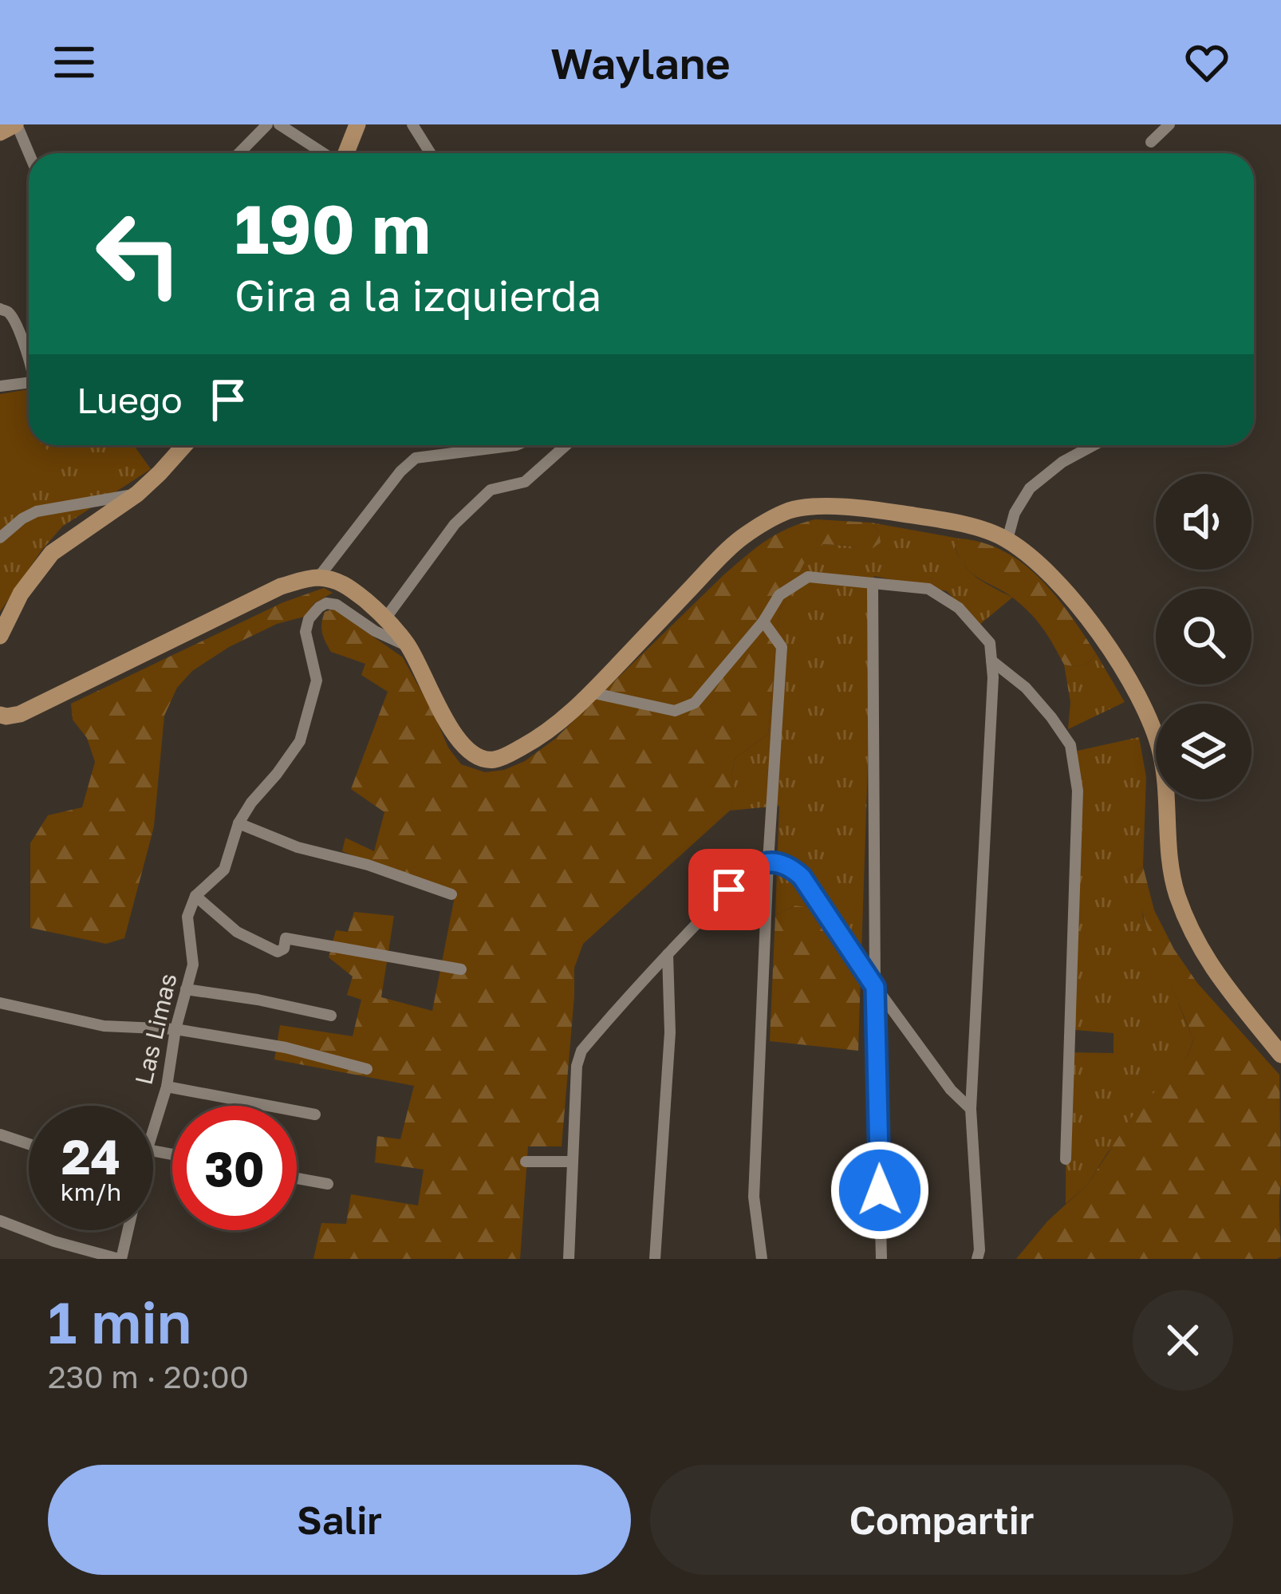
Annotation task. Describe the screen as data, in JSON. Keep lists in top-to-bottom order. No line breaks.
{"streets":{"street":["Las Limas"]},"page":{"header":"Waylane","turn":["190 m","Gira a la izquierda"],"then":"Luego","speed":"24 km/h","limit":"30","heading":["1 min","230 m · 20:00"],"buttons":["Salir","Compartir"]}}
